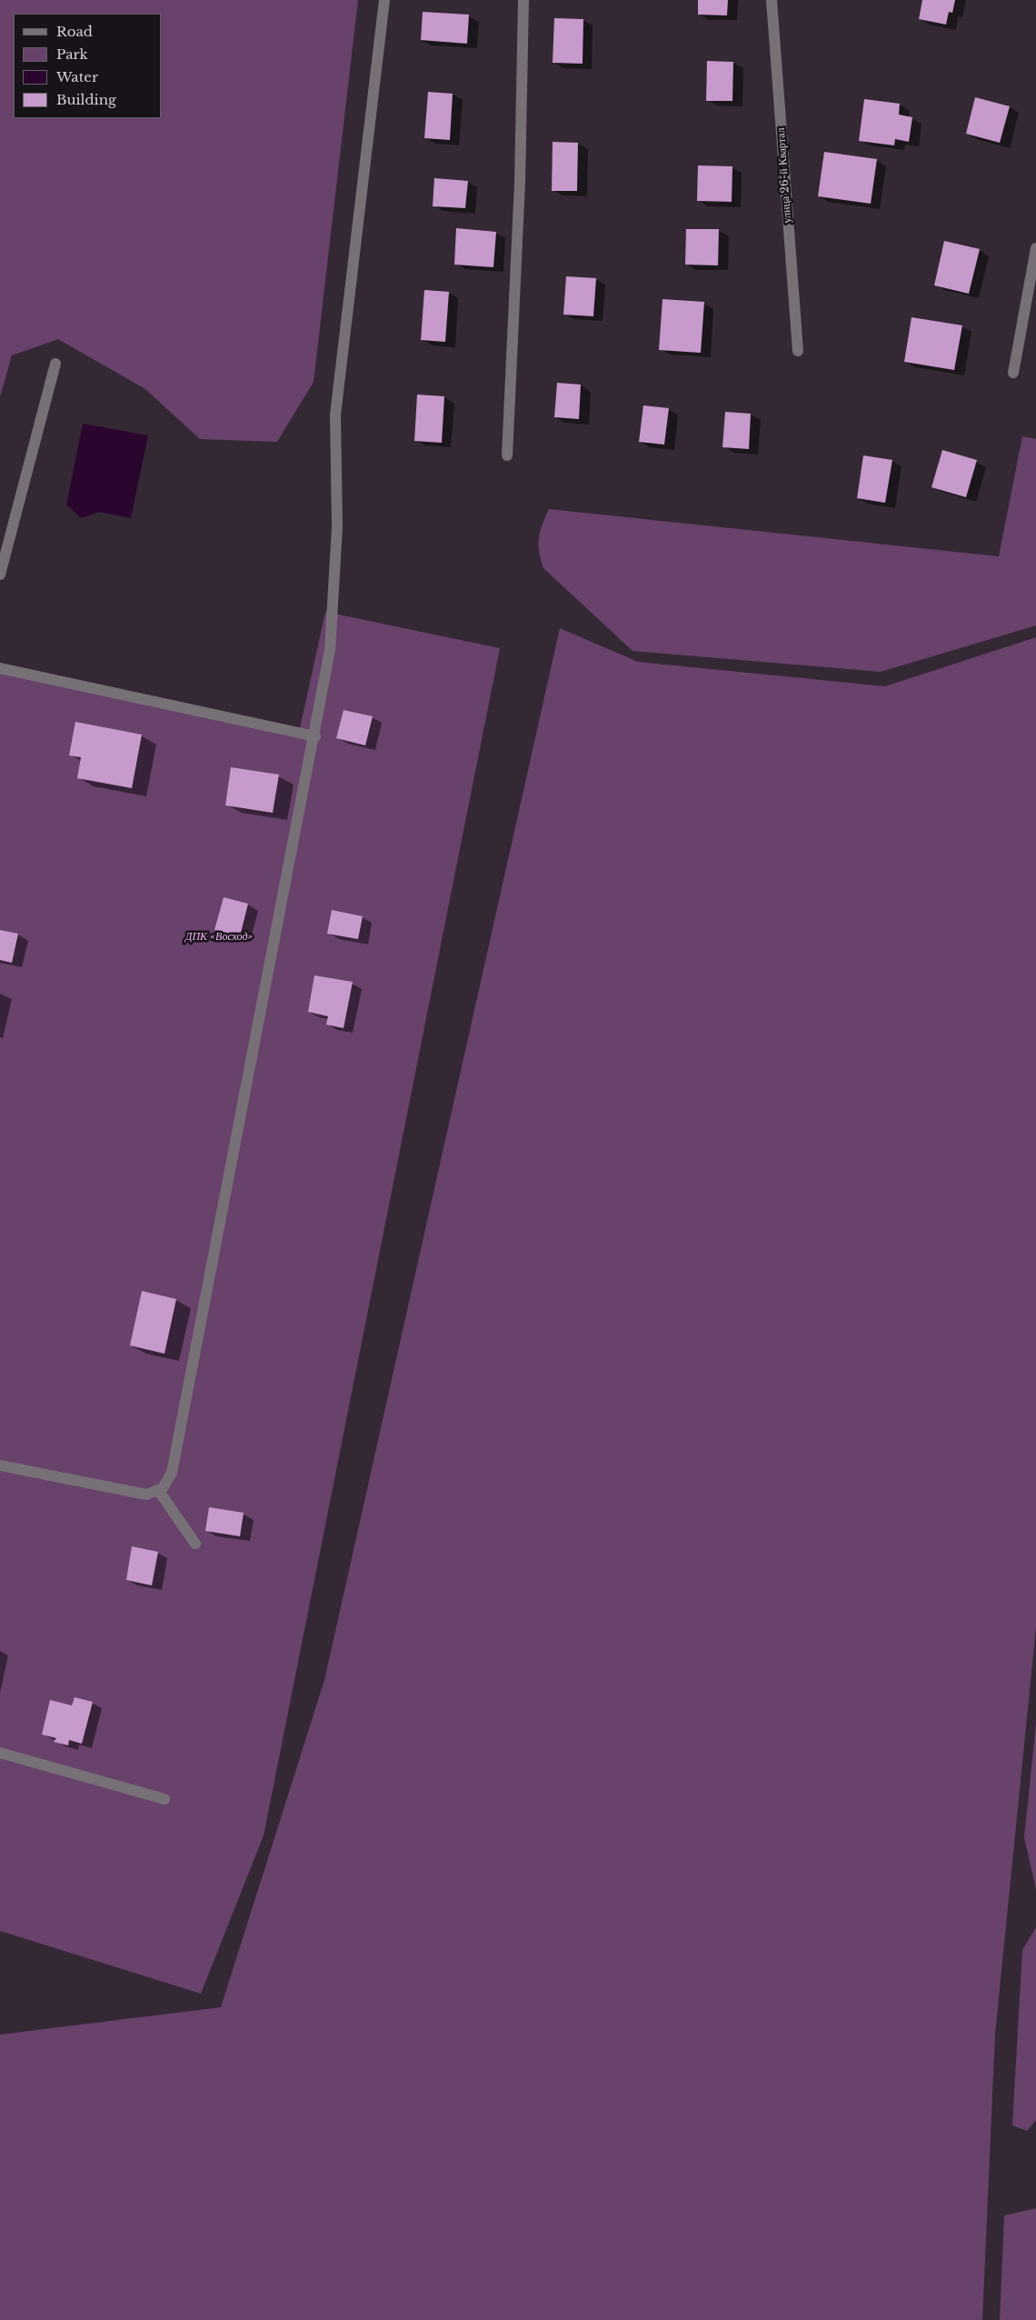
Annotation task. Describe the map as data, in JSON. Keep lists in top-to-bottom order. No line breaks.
{"streets":{"street":["улица 26-й Квартал"]},"parks":["ДПК «Восход»"],"legend":["Road","Park","Water","Building"]}
